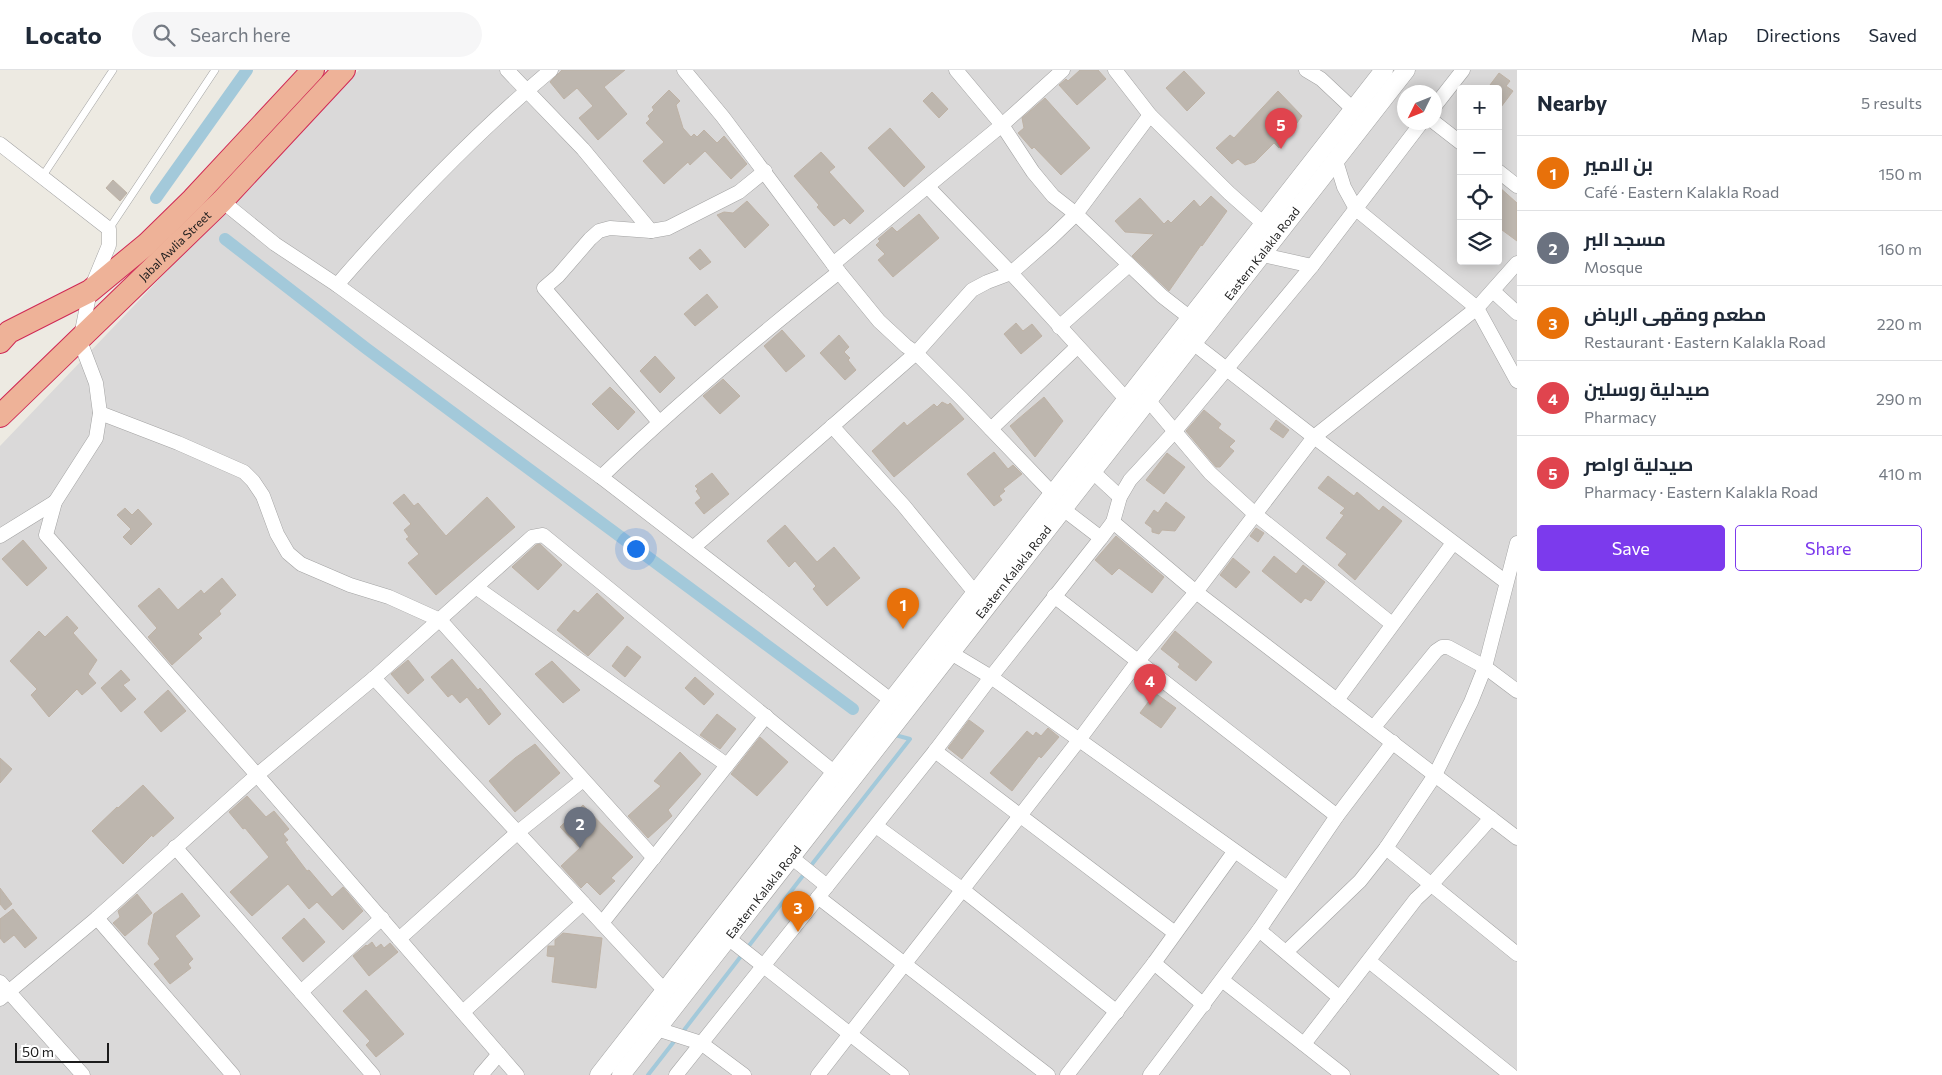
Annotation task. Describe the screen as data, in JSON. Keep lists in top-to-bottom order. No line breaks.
{"streets":{"highway":["Jabal Awlia Street"],"street":["Eastern Kalakla Road"]},"scale_bar":"50 m","north":"bottom left","page":{"header":"Locato","search":"Search here","nav":["Map","Directions","Saved"],"heading":["Nearby","5 results"],"map_buttons":["+","−"],"pins":["5","1","4","2","3"],"list":[{"mark":"1","name":"بن الامير","note":"Café · Eastern Kalakla Road","value":"150 m"},{"mark":"2","name":"مسجد البر","note":"Mosque","value":"160 m"},{"mark":"3","name":"مطعم ومقهى الرباض","note":"Restaurant · Eastern Kalakla Road","value":"220 m"},{"mark":"4","name":"صيدلية روسلين","note":"Pharmacy","value":"290 m"},{"mark":"5","name":"صيدلية اواصر","note":"Pharmacy · Eastern Kalakla Road","value":"410 m"}],"buttons":["Save","Share"],"scale":"50 m"}}
